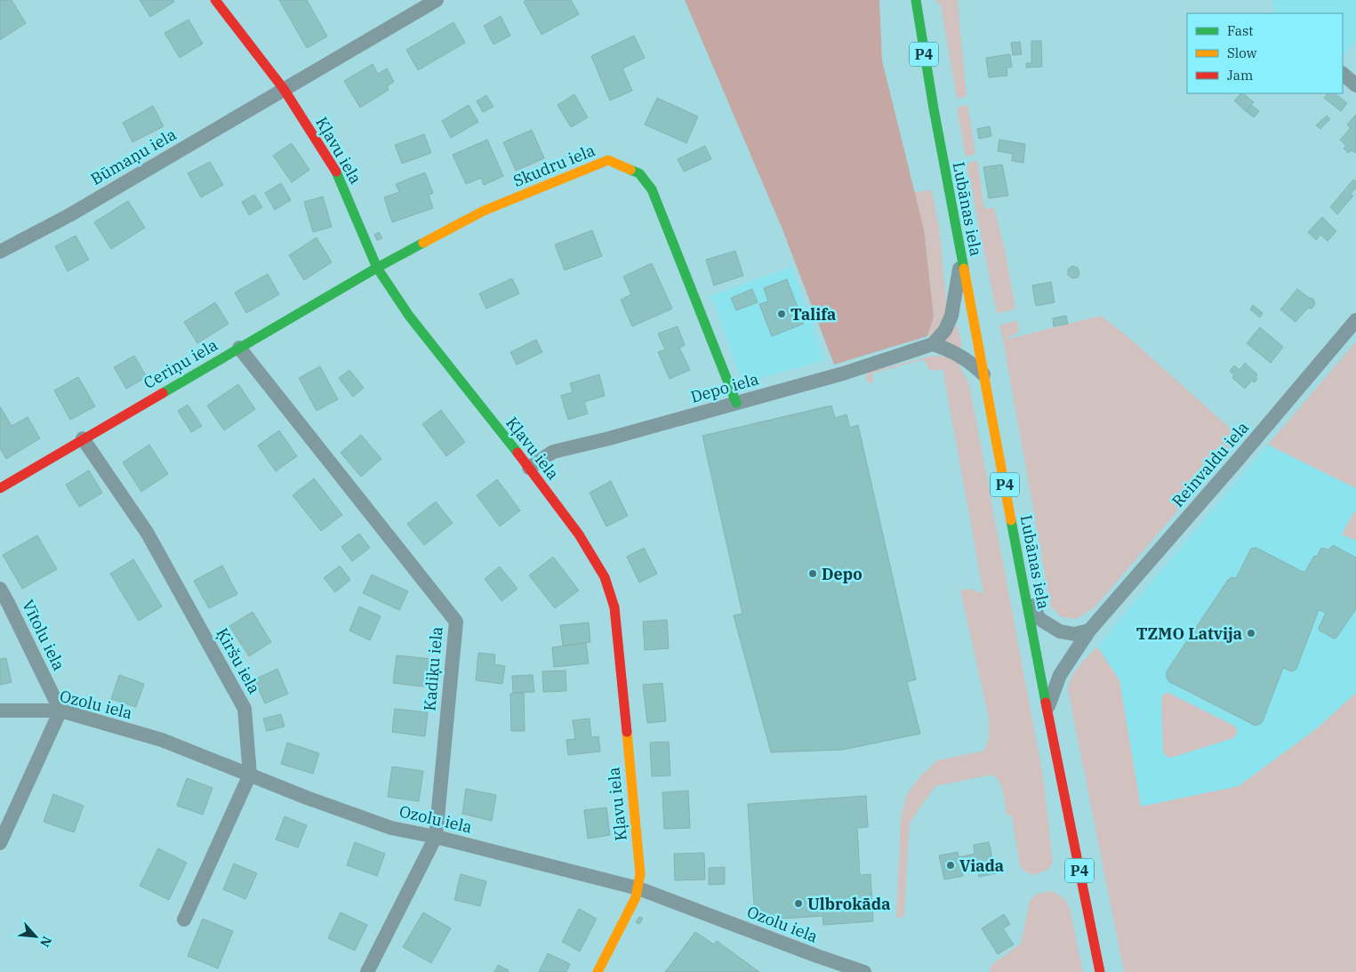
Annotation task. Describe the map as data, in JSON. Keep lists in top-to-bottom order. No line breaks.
{"streets":{"street":["P4","Kļavu iela","Būmaņu iela","Skudru iela","Lubānas iela","Ceriņu iela","Depo iela","Reinvaldu iela","Vītolu iela","Ķiršu iela","Kadiķu iela","Ozolu iela"]},"crossings":[["Kļavu iela","Būmaņu iela"],["Kļavu iela","Skudru iela"],["Kļavu iela","Ceriņu iela"],["Kļavu iela","Depo iela"],["Kļavu iela","Ozolu iela"],["Skudru iela","Ceriņu iela"],["Skudru iela","Depo iela"],["Lubānas iela","Reinvaldu iela"],["Ceriņu iela","Ķiršu iela"],["Ceriņu iela","Kadiķu iela"],["Vītolu iela","Ozolu iela"],["Ķiršu iela","Ozolu iela"],["Kadiķu iela","Ozolu iela"]],"places":["Talifa","Depo","TZMO Latvija","Viada","Ulbrokāda"],"legend":["Fast","Slow","Jam"],"north":"bottom right"}
